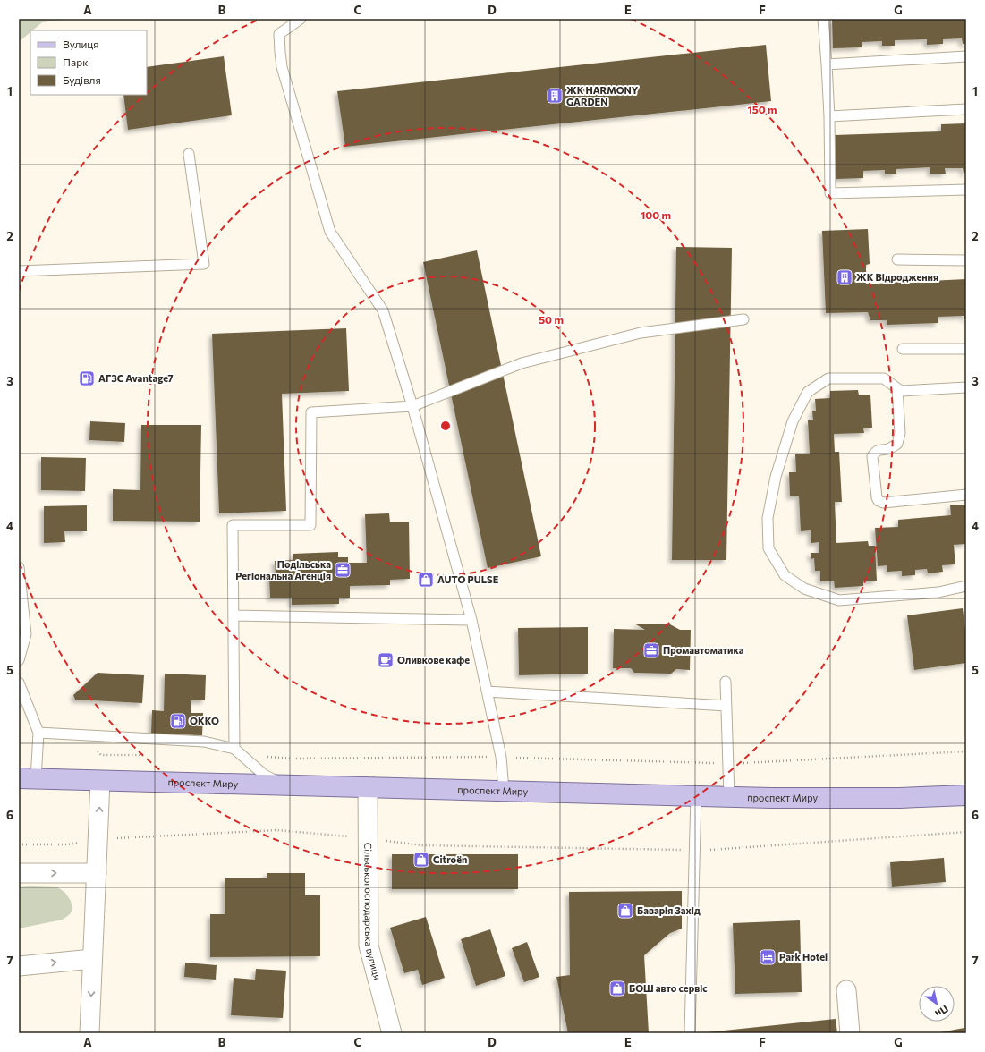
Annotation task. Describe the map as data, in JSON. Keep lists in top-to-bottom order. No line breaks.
{"streets":{"main road":["проспект Миру"],"street":["Сільськогосподарська вулиця"]},"crossings":[["проспект Миру","Сільськогосподарська вулиця"]],"places":{"building":["ЖК HARMONY GARDEN","ЖК Відродження"],"fuel station":["АГЗС Avantage7","ОККО"],"office":["Подільська Регіональна Агенція","Промавтоматика"],"shop":["AUTO PULSE","Citroën","Баварія Захід","БОШ авто сервіс"],"cafe":["Оливкове кафе"],"hotel":["Park Hotel"]},"legend":["Вулиця","Парк","Будівля"],"north":"bottom right","grid":{"columns":["A","B","C","D","E","F","G"],"rows":["1","2","3","4","5","6","7"]},"rings":["150 m","100 m","50 m"]}
